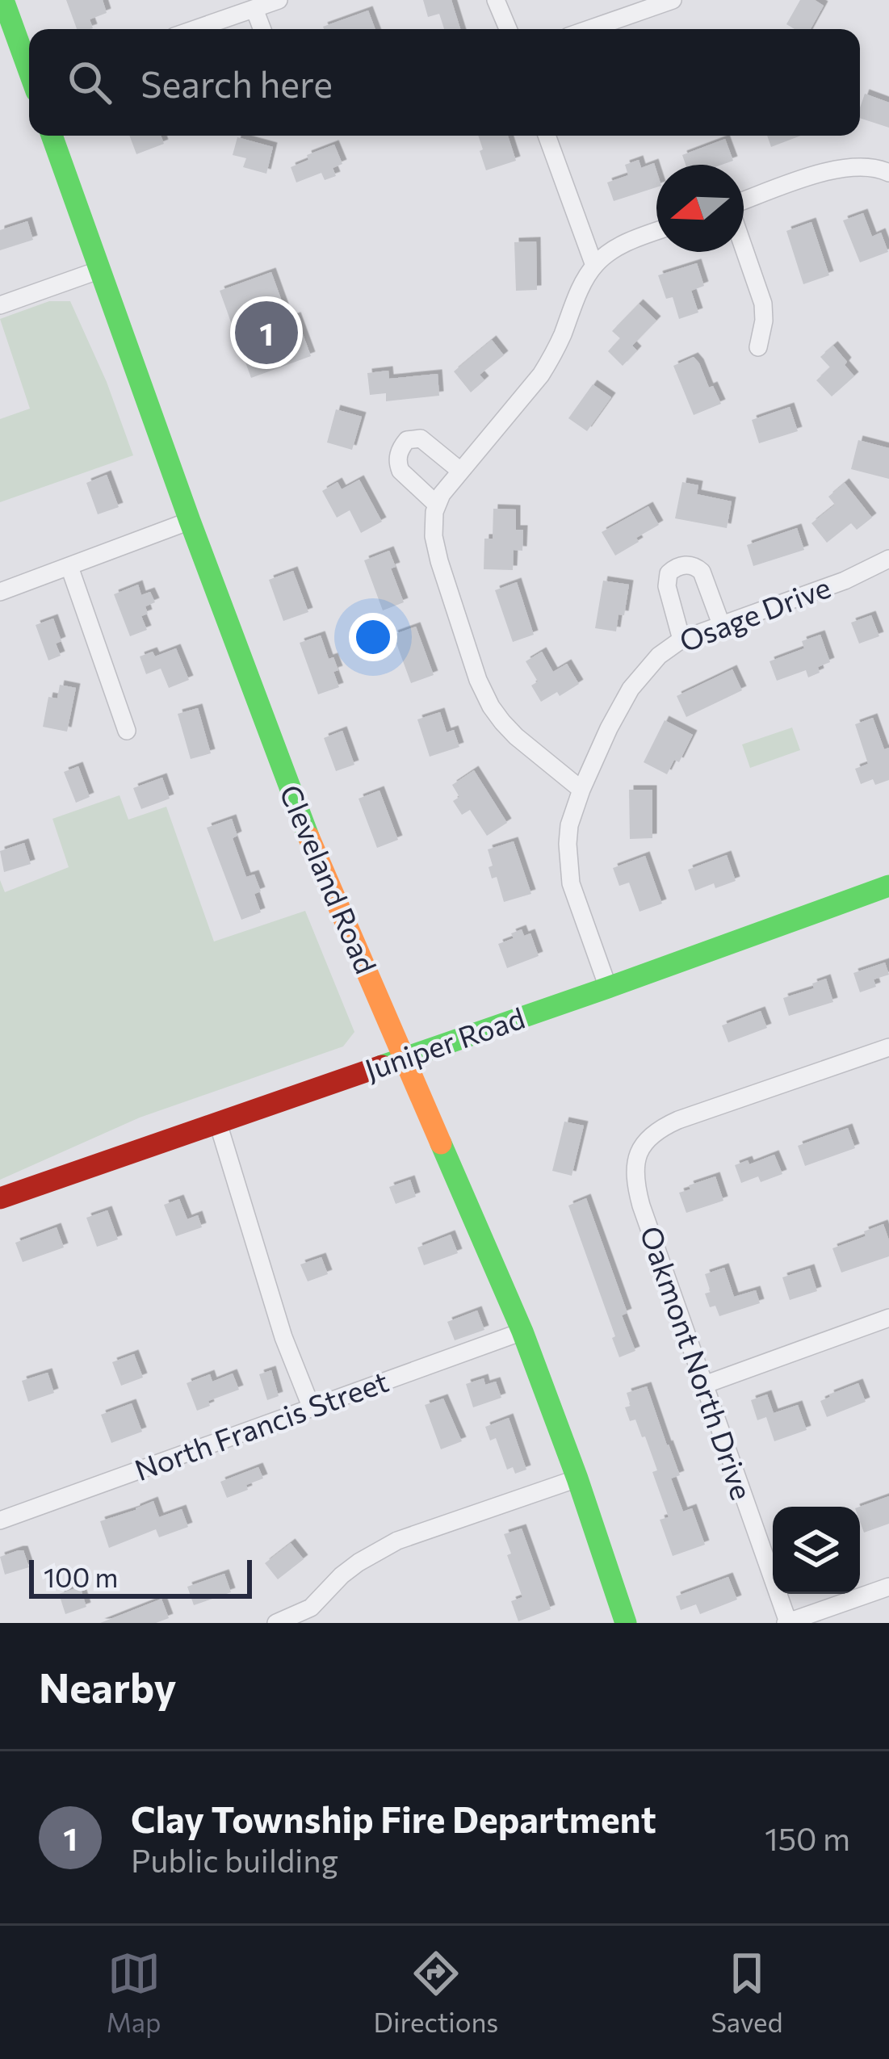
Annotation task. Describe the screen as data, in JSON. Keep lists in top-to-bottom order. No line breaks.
{"streets":{"main road":["Cleveland Road","Juniper Road"],"street":["Osage Drive","Oakmont North Drive","North Francis Street"]},"crossings":[["Osage Drive","Juniper Road"],["Cleveland Road","Juniper Road"],["Cleveland Road","North Francis Street"]],"scale_bar":"100 m","north":"left","page":{"search":"Search here","pins":"1","scale":"100 m","heading":"Nearby","list":[{"mark":"1","name":"Clay Township Fire Department","note":"Public building","value":"150 m"}],"nav":["Map","Directions","Saved"]}}
